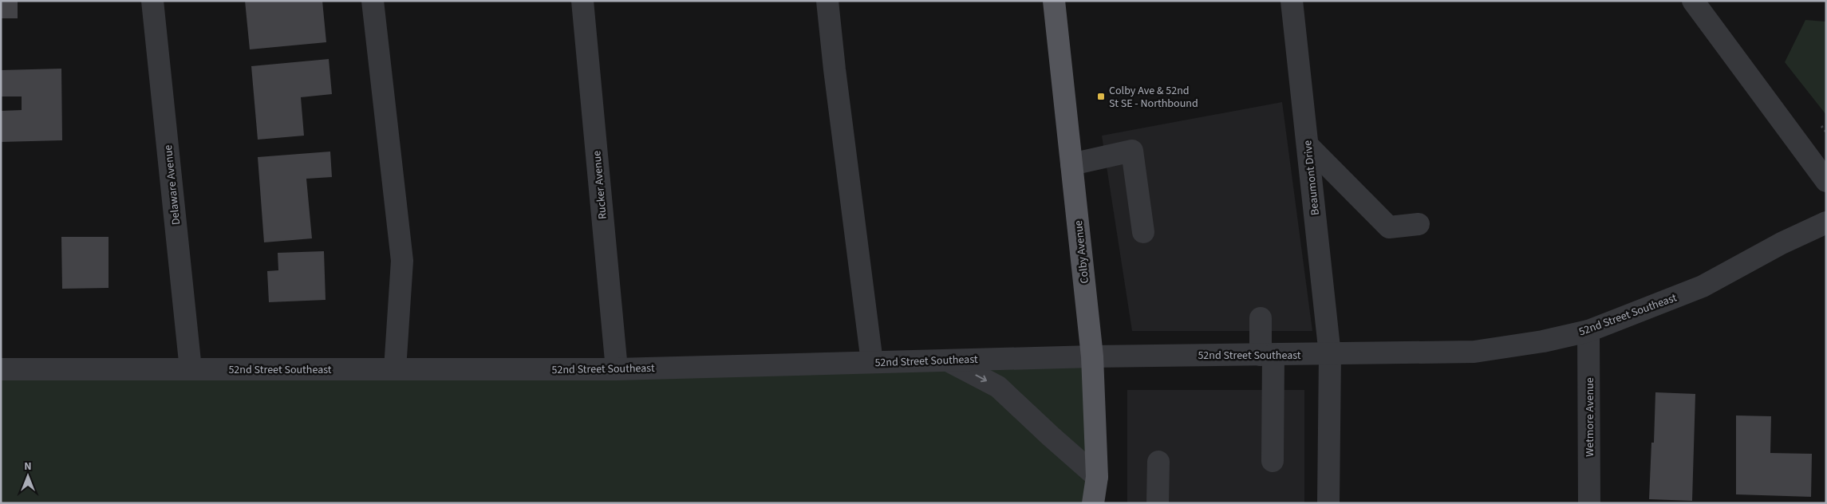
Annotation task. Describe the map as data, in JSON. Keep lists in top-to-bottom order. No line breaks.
{"streets":{"main road":["Colby Avenue"],"street":["Beaumont Drive","Delaware Avenue","Rucker Avenue","52nd Street Southeast","Wetmore Avenue"]},"crossings":[["Beaumont Drive","52nd Street Southeast"],["Delaware Avenue","52nd Street Southeast"],["Rucker Avenue","52nd Street Southeast"],["Colby Avenue","52nd Street Southeast"],["52nd Street Southeast","Wetmore Avenue"]],"places":{"transit":["Colby Ave & 52nd St SE - Northbound"]},"north":"top"}
